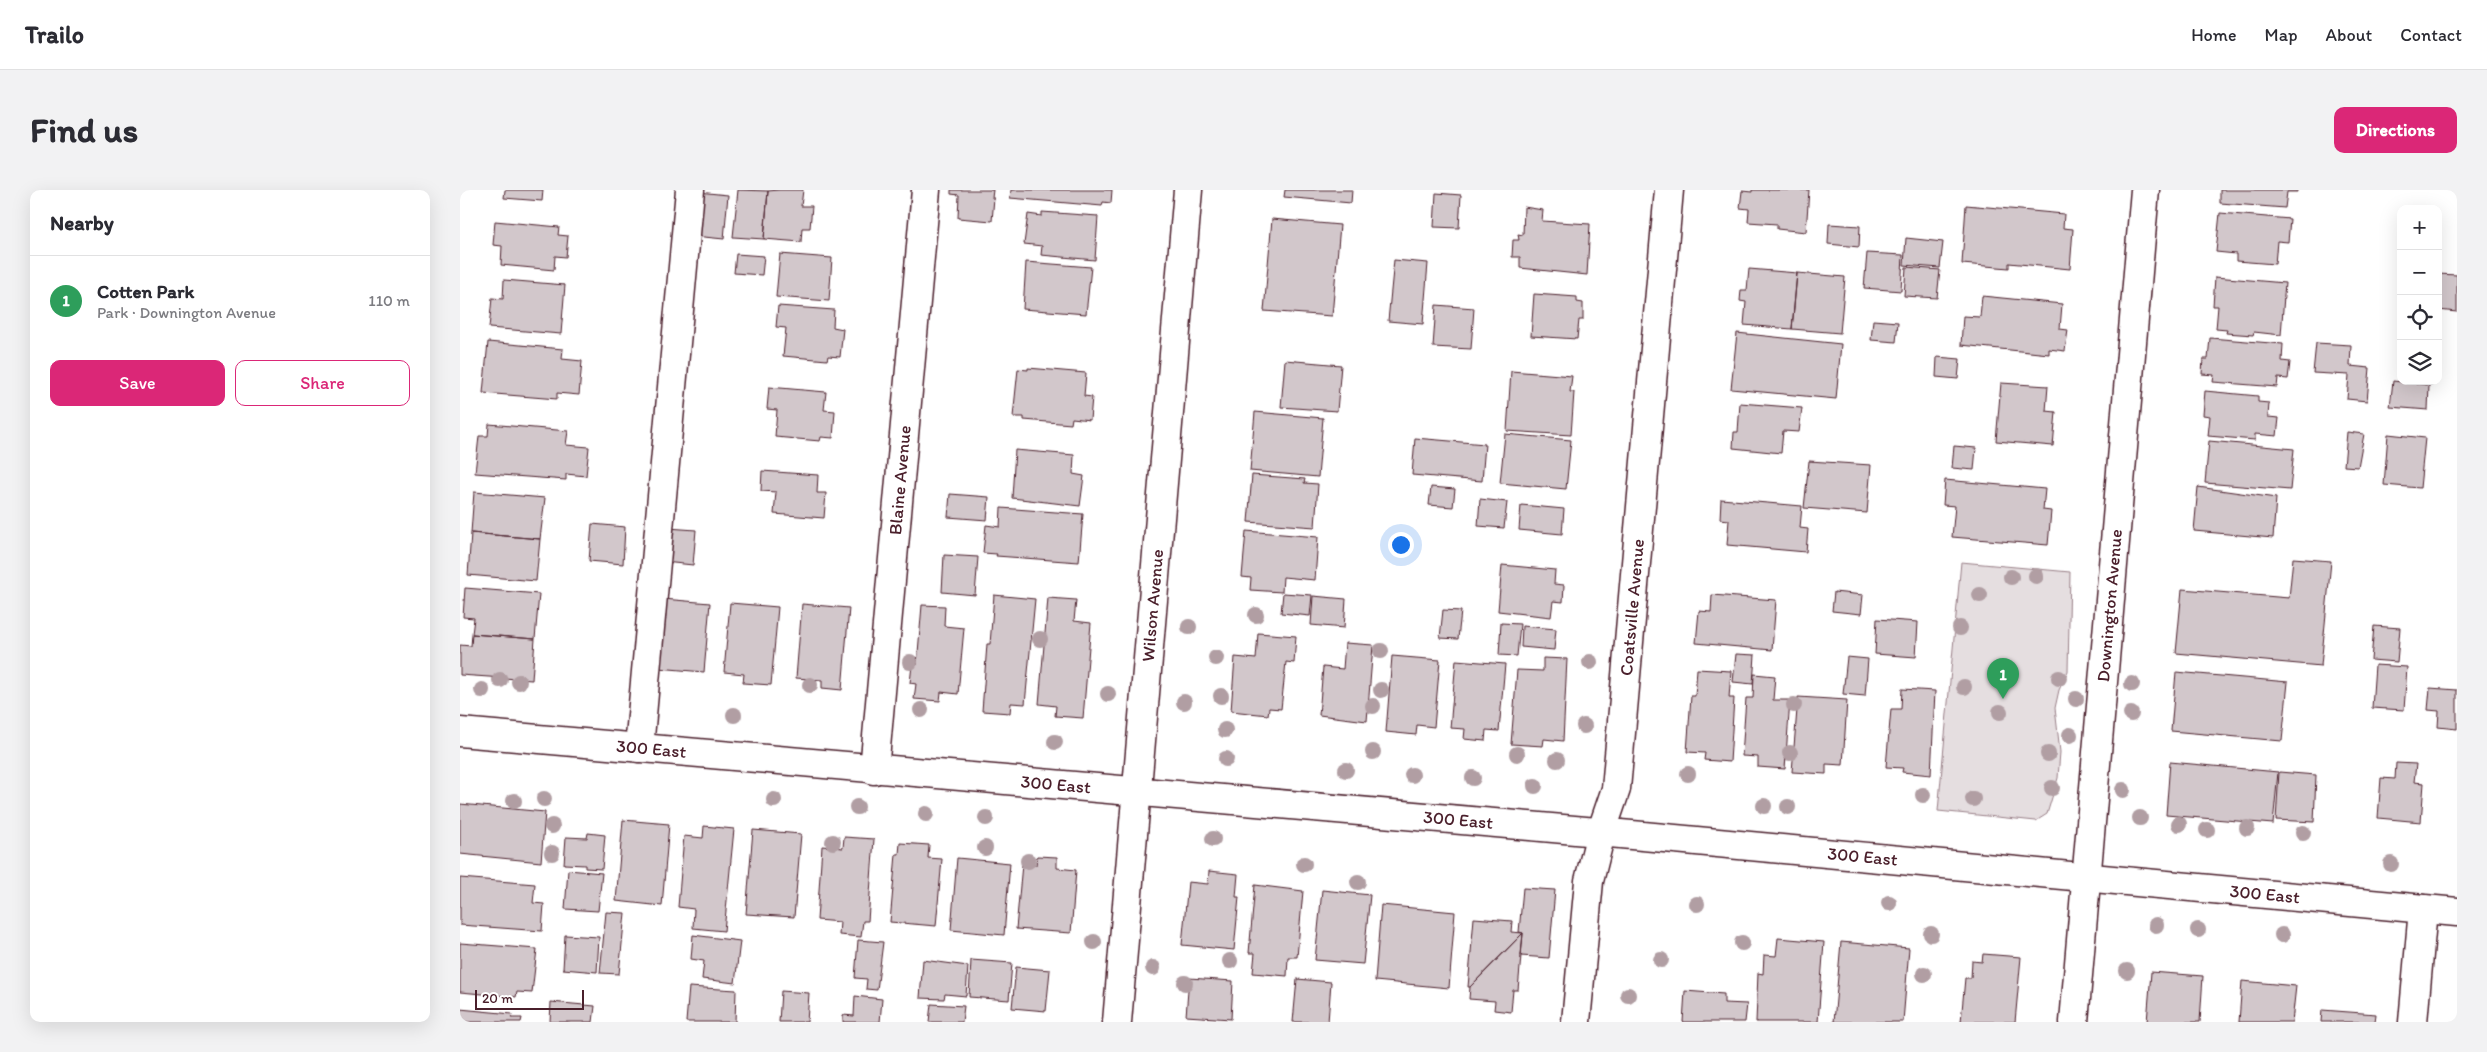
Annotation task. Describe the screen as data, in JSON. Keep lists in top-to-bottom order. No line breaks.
{"streets":{"street":["Blaine Avenue","Wilson Avenue","Downington Avenue","Coatsville Avenue","300 East"]},"crossings":[["Blaine Avenue","300 East"],["Wilson Avenue","300 East"],["Downington Avenue","300 East"],["Coatsville Avenue","300 East"]],"scale_bar":"20 m","page":{"header":"Trailo","nav":["Home","Map","About","Contact"],"buttons":["Directions",["Save","Share"]],"title":"Find us","heading":"Nearby","map_buttons":["+","−"],"list":[{"mark":"1","name":"Cotten Park","note":"Park · Downington Avenue","value":"110 m"}],"pins":"1","scale":"20 m"}}
